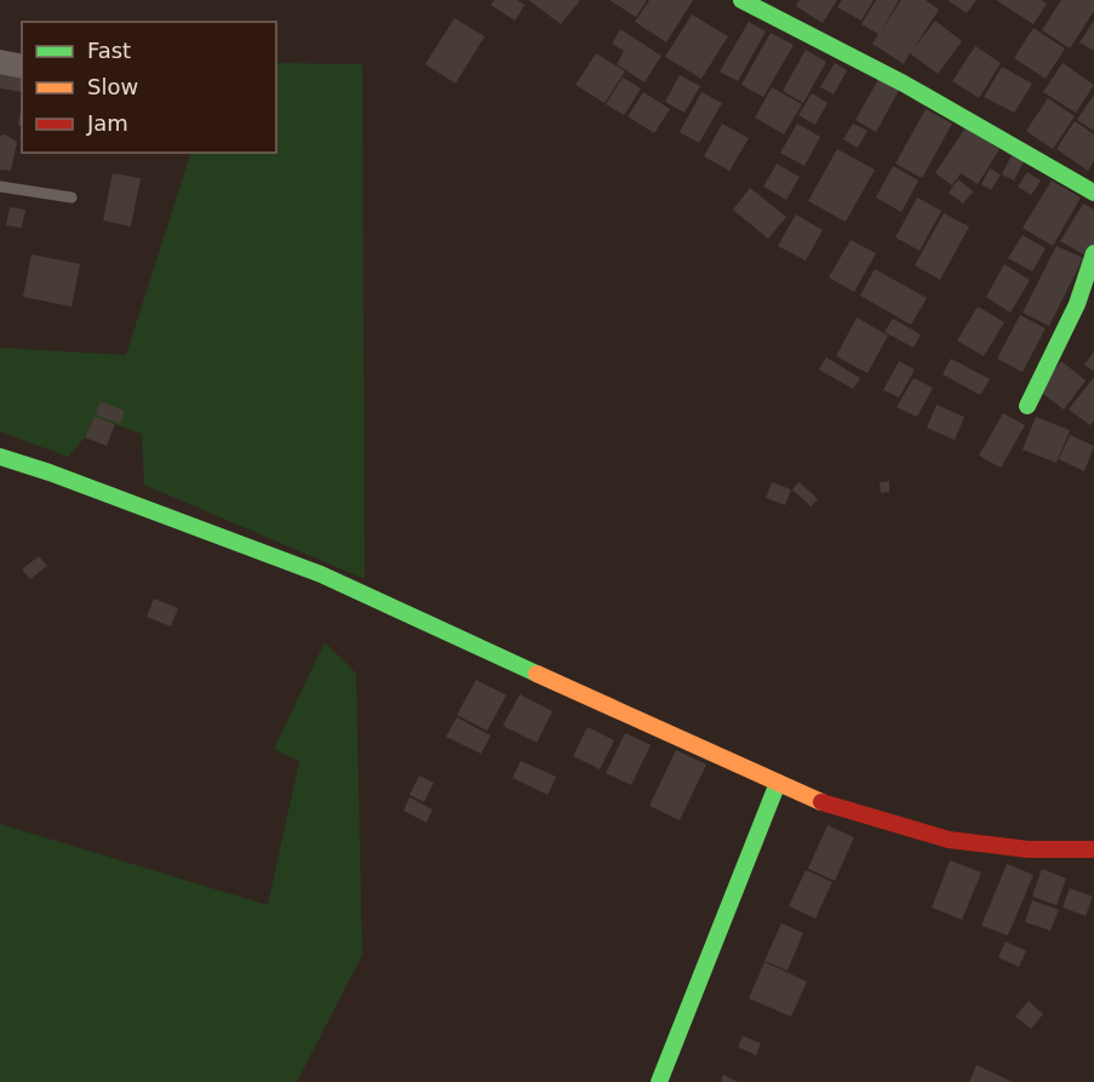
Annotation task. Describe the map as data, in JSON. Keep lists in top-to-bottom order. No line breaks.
{"legend":["Fast","Slow","Jam"]}
